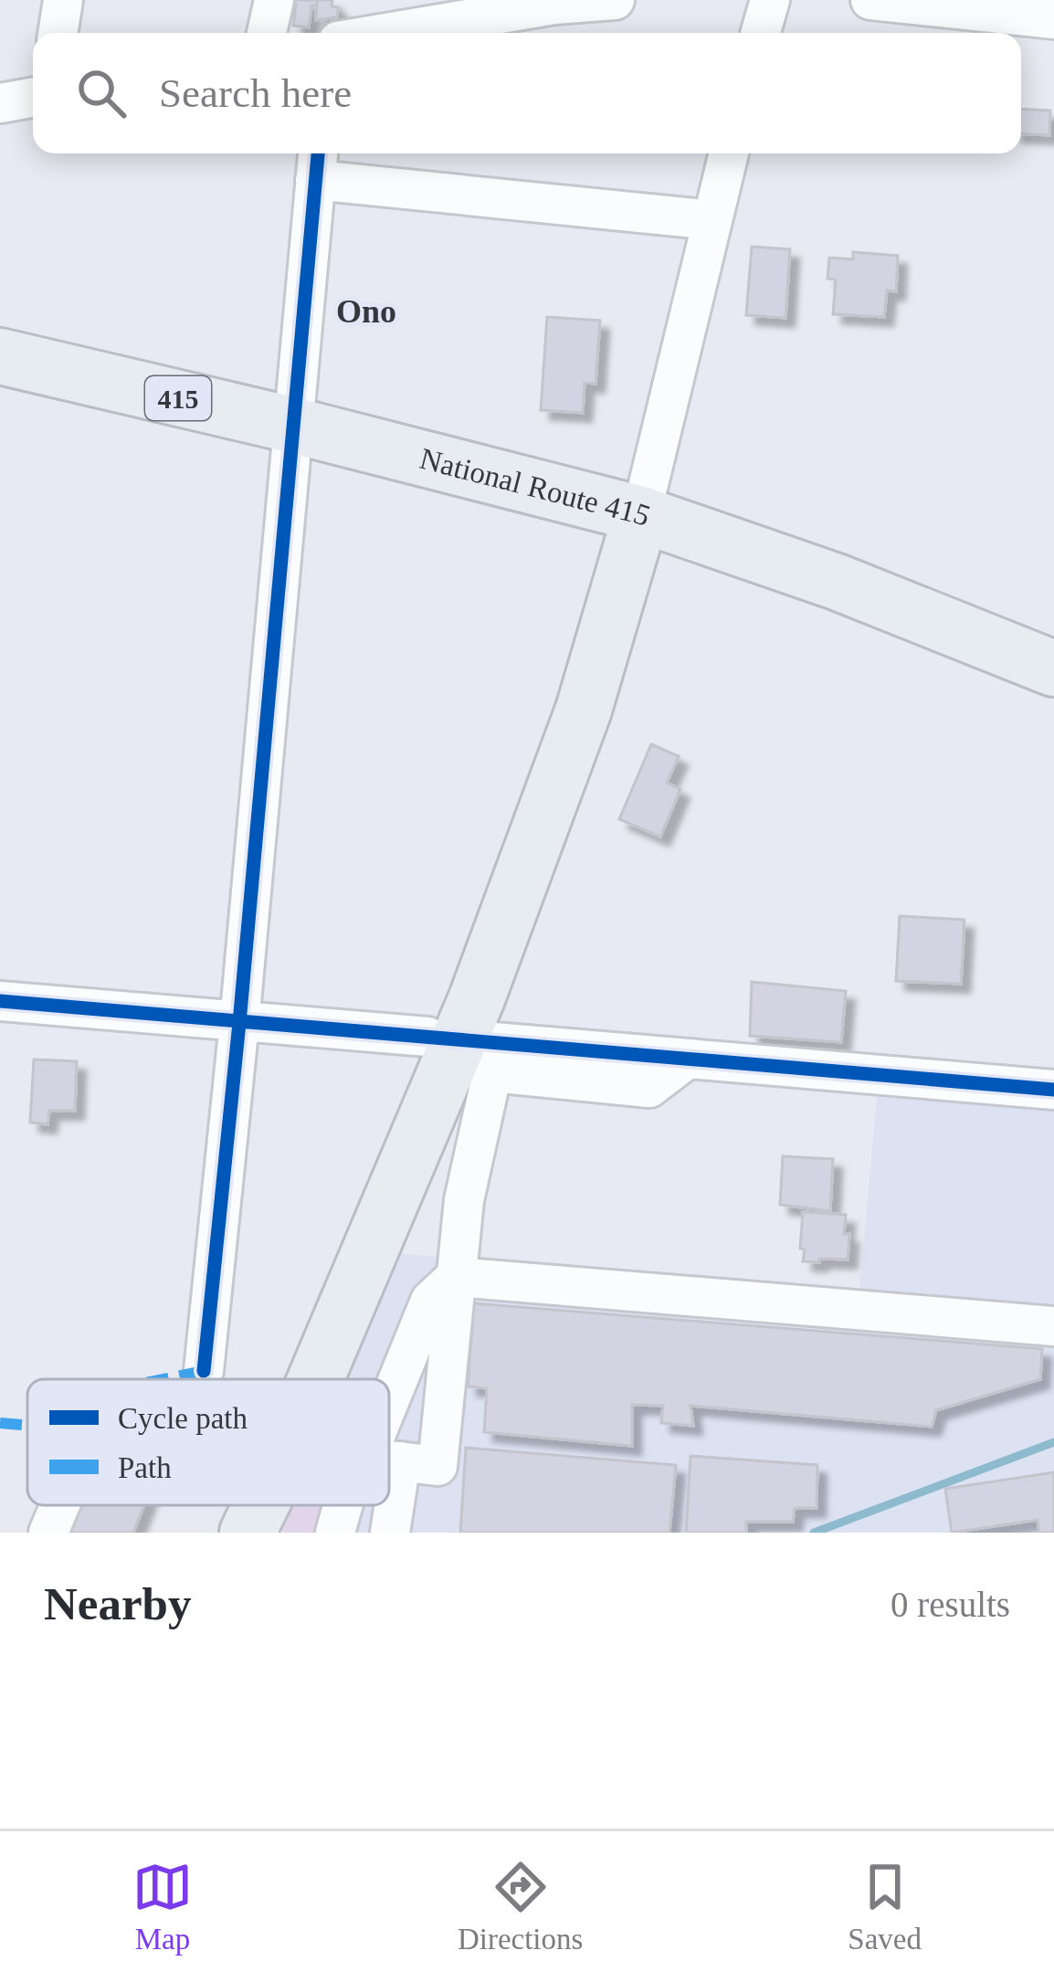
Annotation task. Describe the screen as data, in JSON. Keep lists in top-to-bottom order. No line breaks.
{"streets":{"highway":["415","National Route 415"]},"districts":["Ono"],"legend":["Cycle path","Path"],"page":{"search":"Search here","heading":["Nearby","0 results"],"nav":["Map","Directions","Saved"]}}
